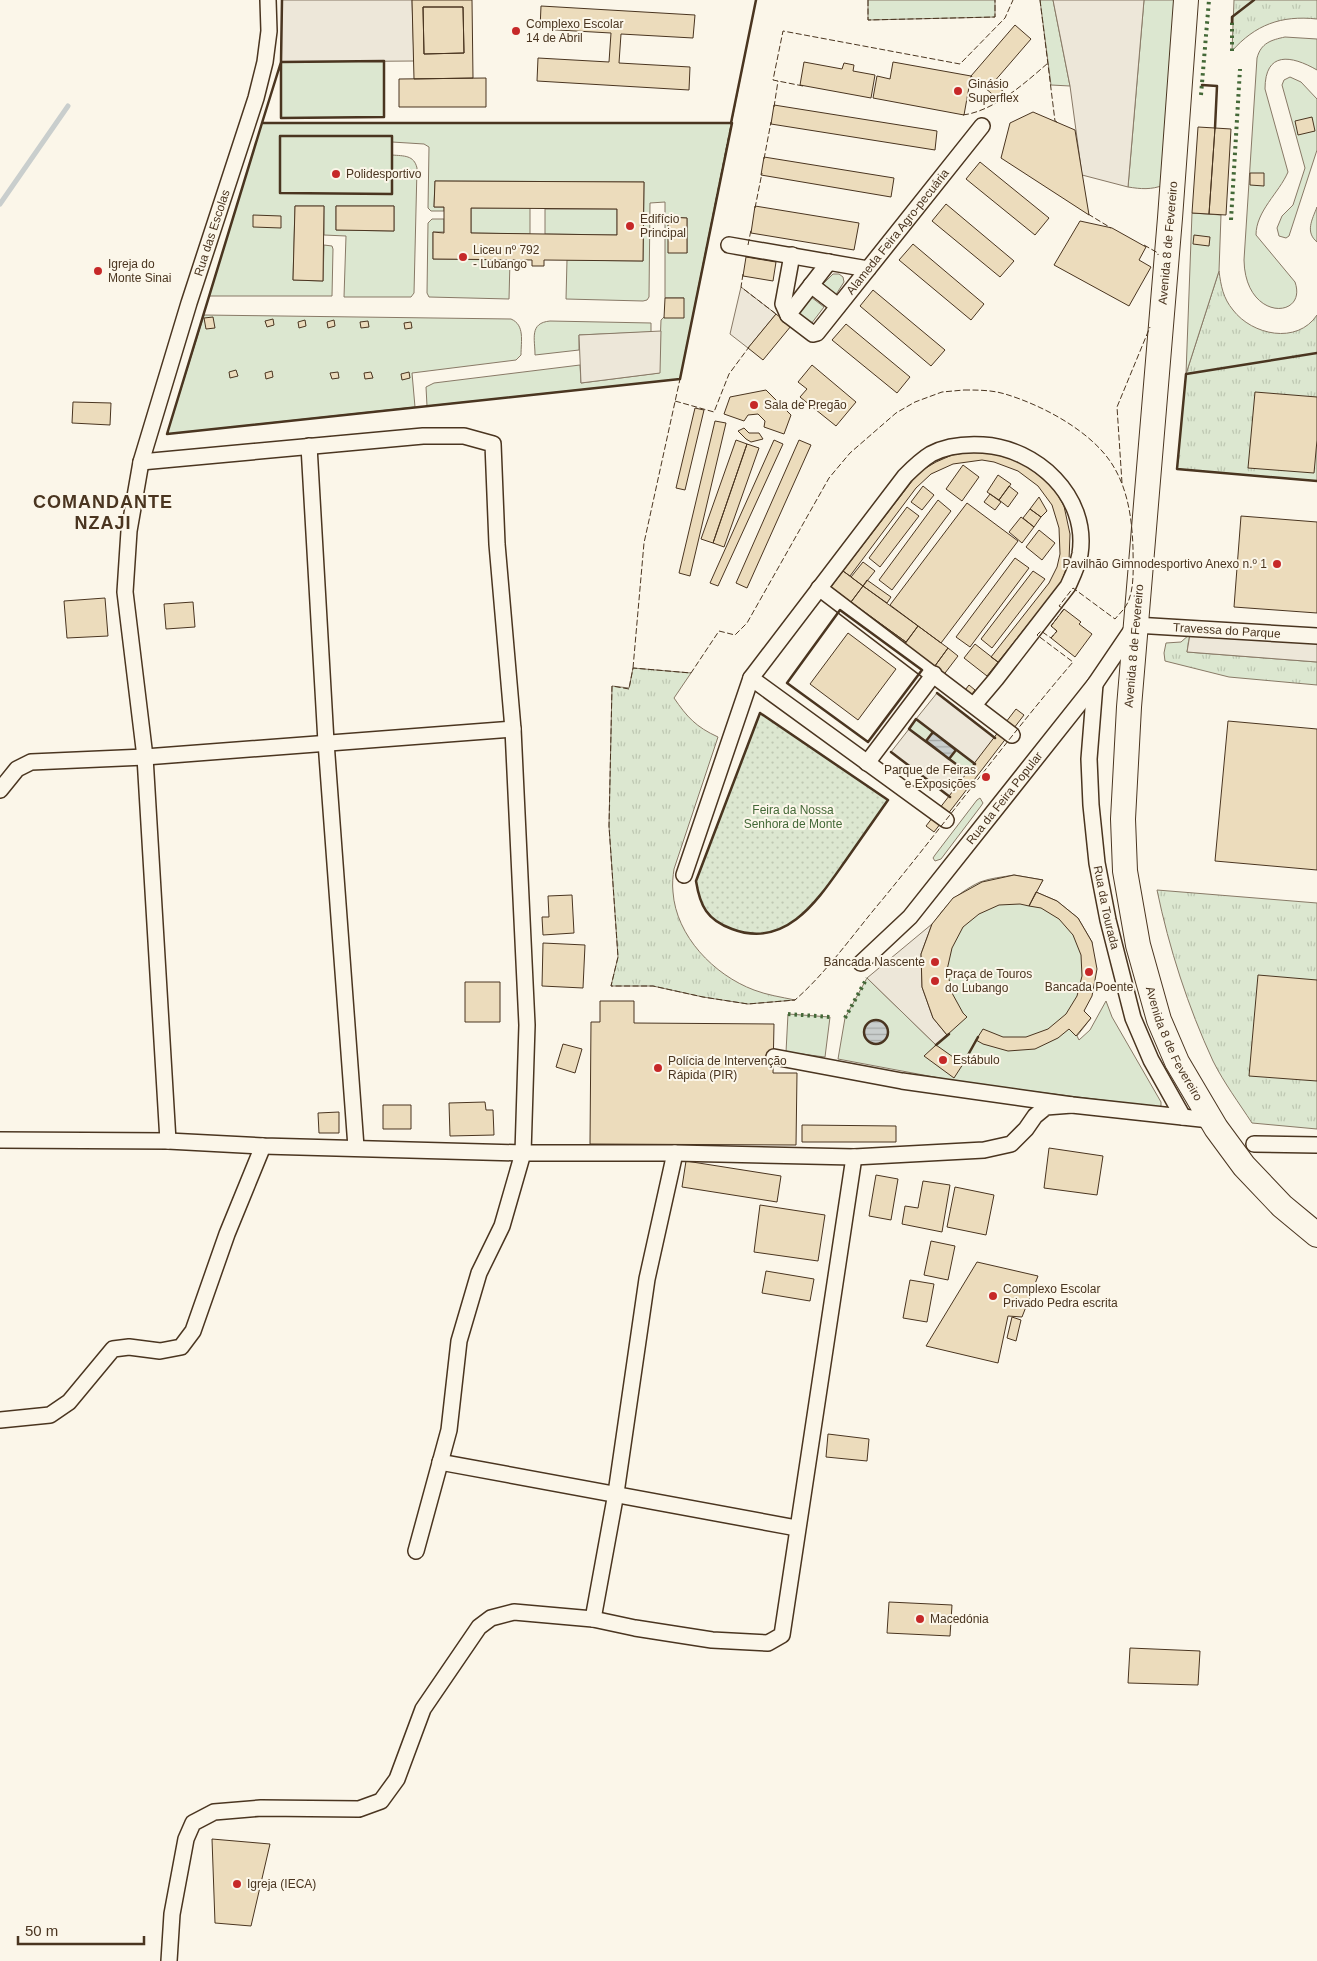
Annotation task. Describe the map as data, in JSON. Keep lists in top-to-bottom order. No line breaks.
{"streets":{"main road":["Avenida 8 de Fevereiro"],"street":["Alameda Feira Agro-pecuária","Rua das Escolas","Travessa do Parque","Rua da Feira Popular","Rua da Tourada"]},"crossings":[["Avenida 8 de Fevereiro","Travessa do Parque"],["Avenida 8 de Fevereiro","Rua da Feira Popular"],["Travessa do Parque","Rua da Feira Popular"],["Rua da Feira Popular","Rua da Tourada"]],"districts":["COMANDANTE NZAJI"],"parks":["Feira da Nossa Senhora de Monte"],"places":["Complexo Escolar 14 de Abril","Ginásio Superflex","Polidesportivo","Edifício Principal","Liceu nº 792 - Lubango","Igreja do Monte Sinai","Sala de Pregão","Pavilhão Gimnodesportivo Anexo n.º 1","Parque de Feiras e Exposições","Bancada Nascente","Bancada Poente","Praça de Touros do Lubango","Estábulo","Polícia de Intervenção Rápida (PIR)","Complexo Escolar Privado Pedra escrita","Macedónia","Igreja (IECA)"],"scale_bar":"50 m"}
